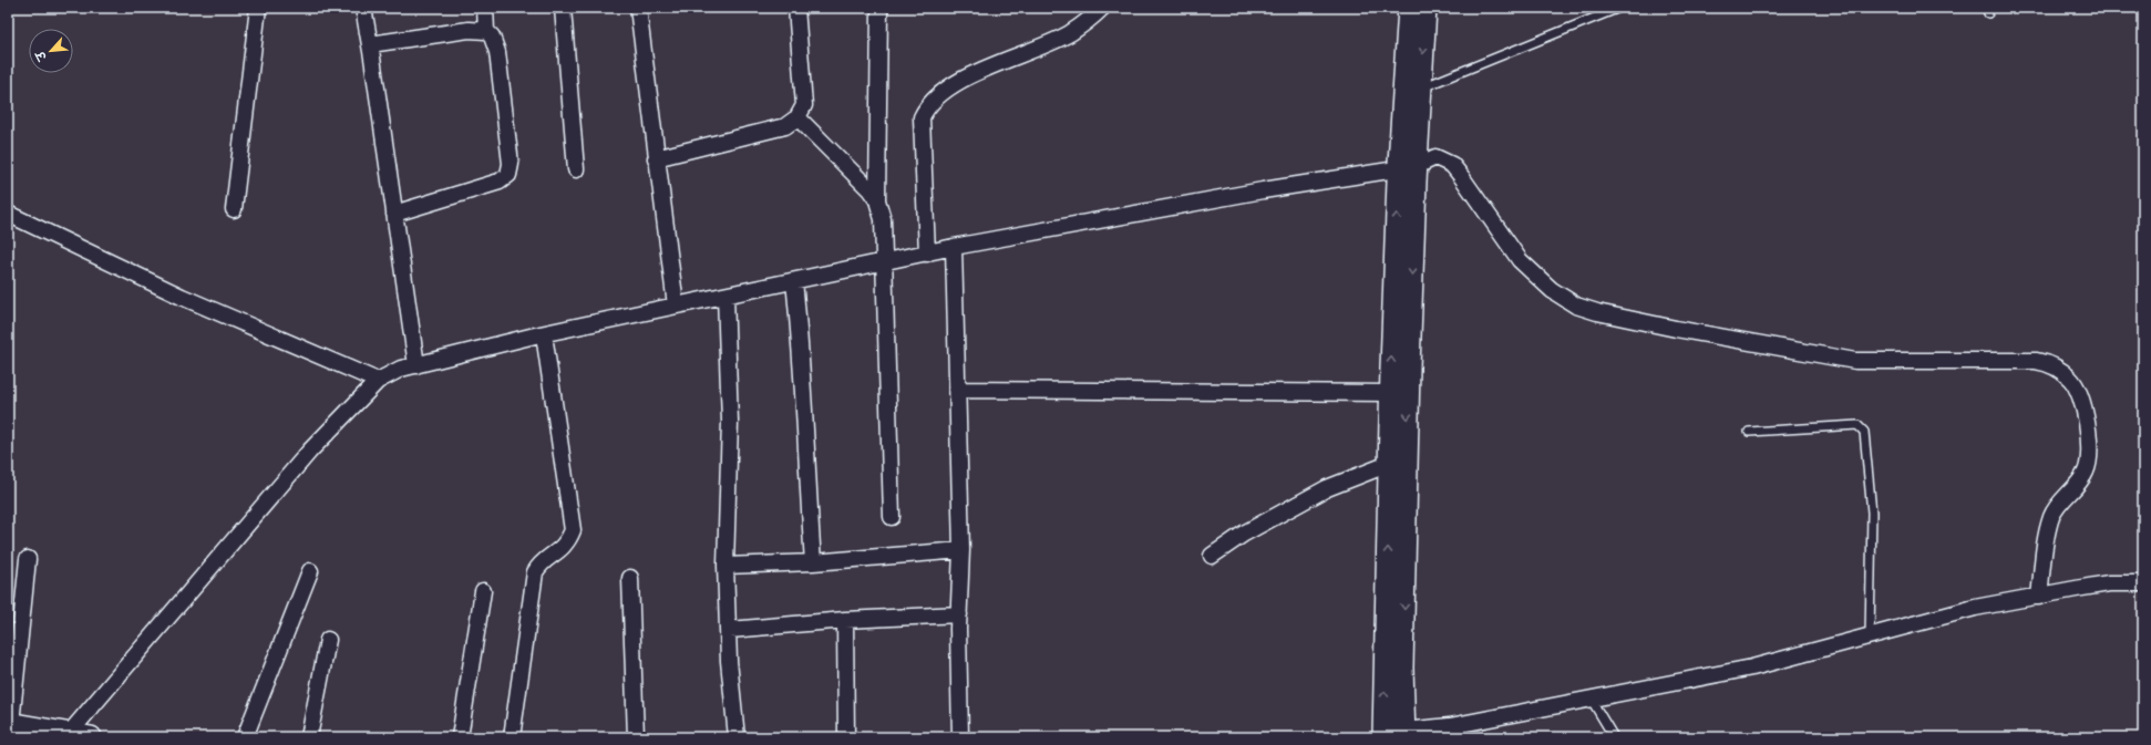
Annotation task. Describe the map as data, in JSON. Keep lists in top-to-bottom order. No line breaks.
{"north":"bottom left"}
